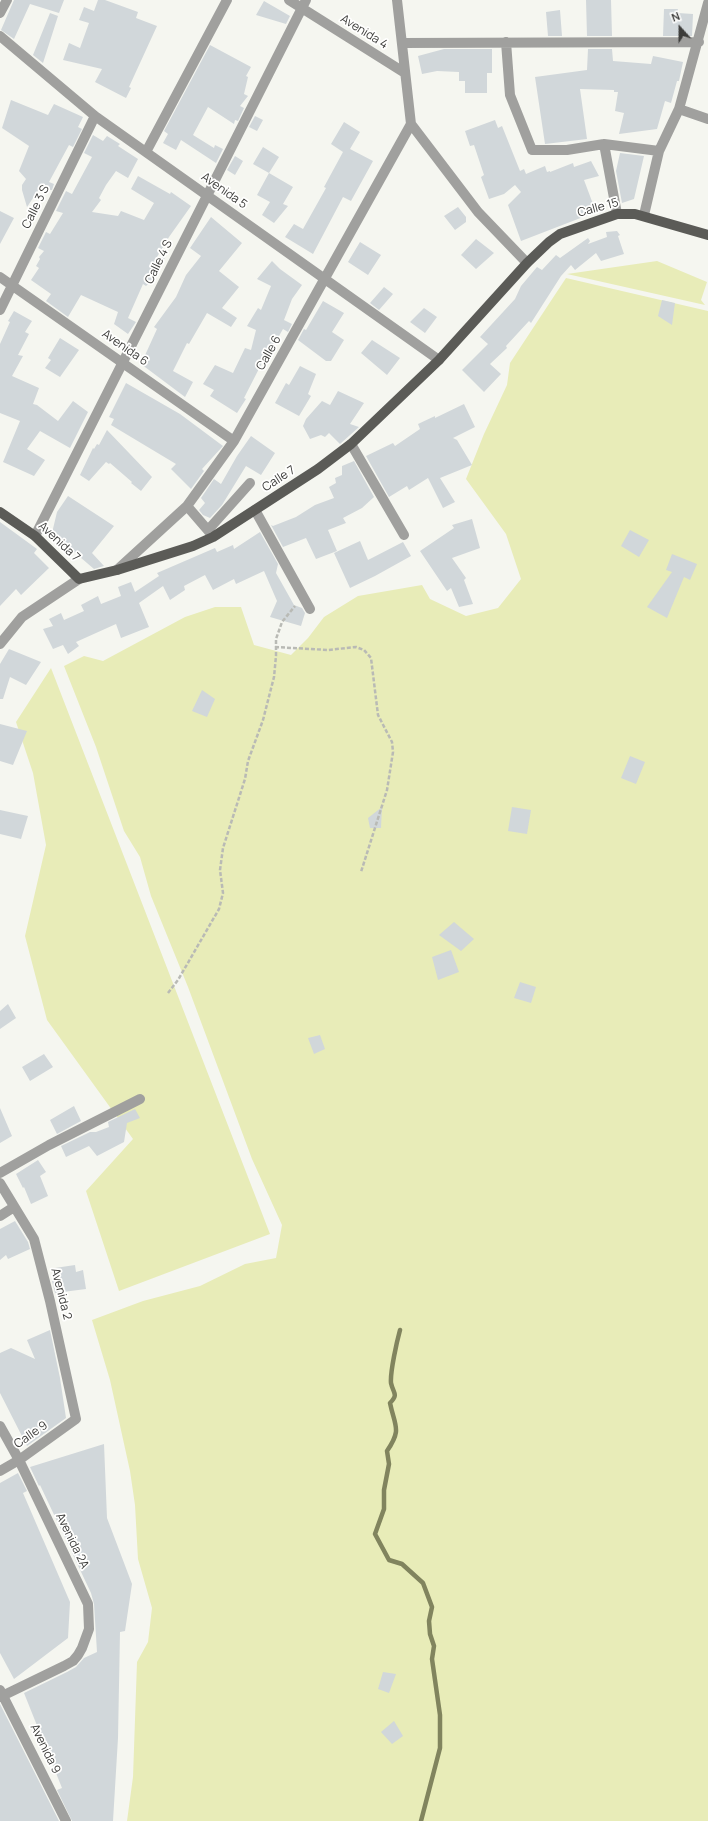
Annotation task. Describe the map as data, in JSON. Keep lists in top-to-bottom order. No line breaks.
{"streets":{"main road":["Calle 15","Calle 7","Avenida 7"],"street":["Avenida 4","Avenida 5","Calle 3 S","Calle 4 S","Avenida 6","Calle 6","Avenida 2","Calle 9","Avenida 2A","Avenida 9"]},"crossings":[["Avenida 4","Calle 4 S"],["Avenida 5","Calle 3 S"],["Avenida 5","Calle 4 S"],["Avenida 5","Calle 6"],["Avenida 5","Calle 7"],["Calle 3 S","Avenida 6"],["Calle 15","Calle 7"],["Calle 4 S","Avenida 6"],["Calle 4 S","Avenida 7"],["Avenida 6","Calle 6"],["Calle 6","Calle 7"],["Calle 7","Avenida 7"],["Avenida 2","Calle 9"],["Calle 9","Avenida 2A"],["Avenida 2A","Avenida 9"]],"north":"top"}
